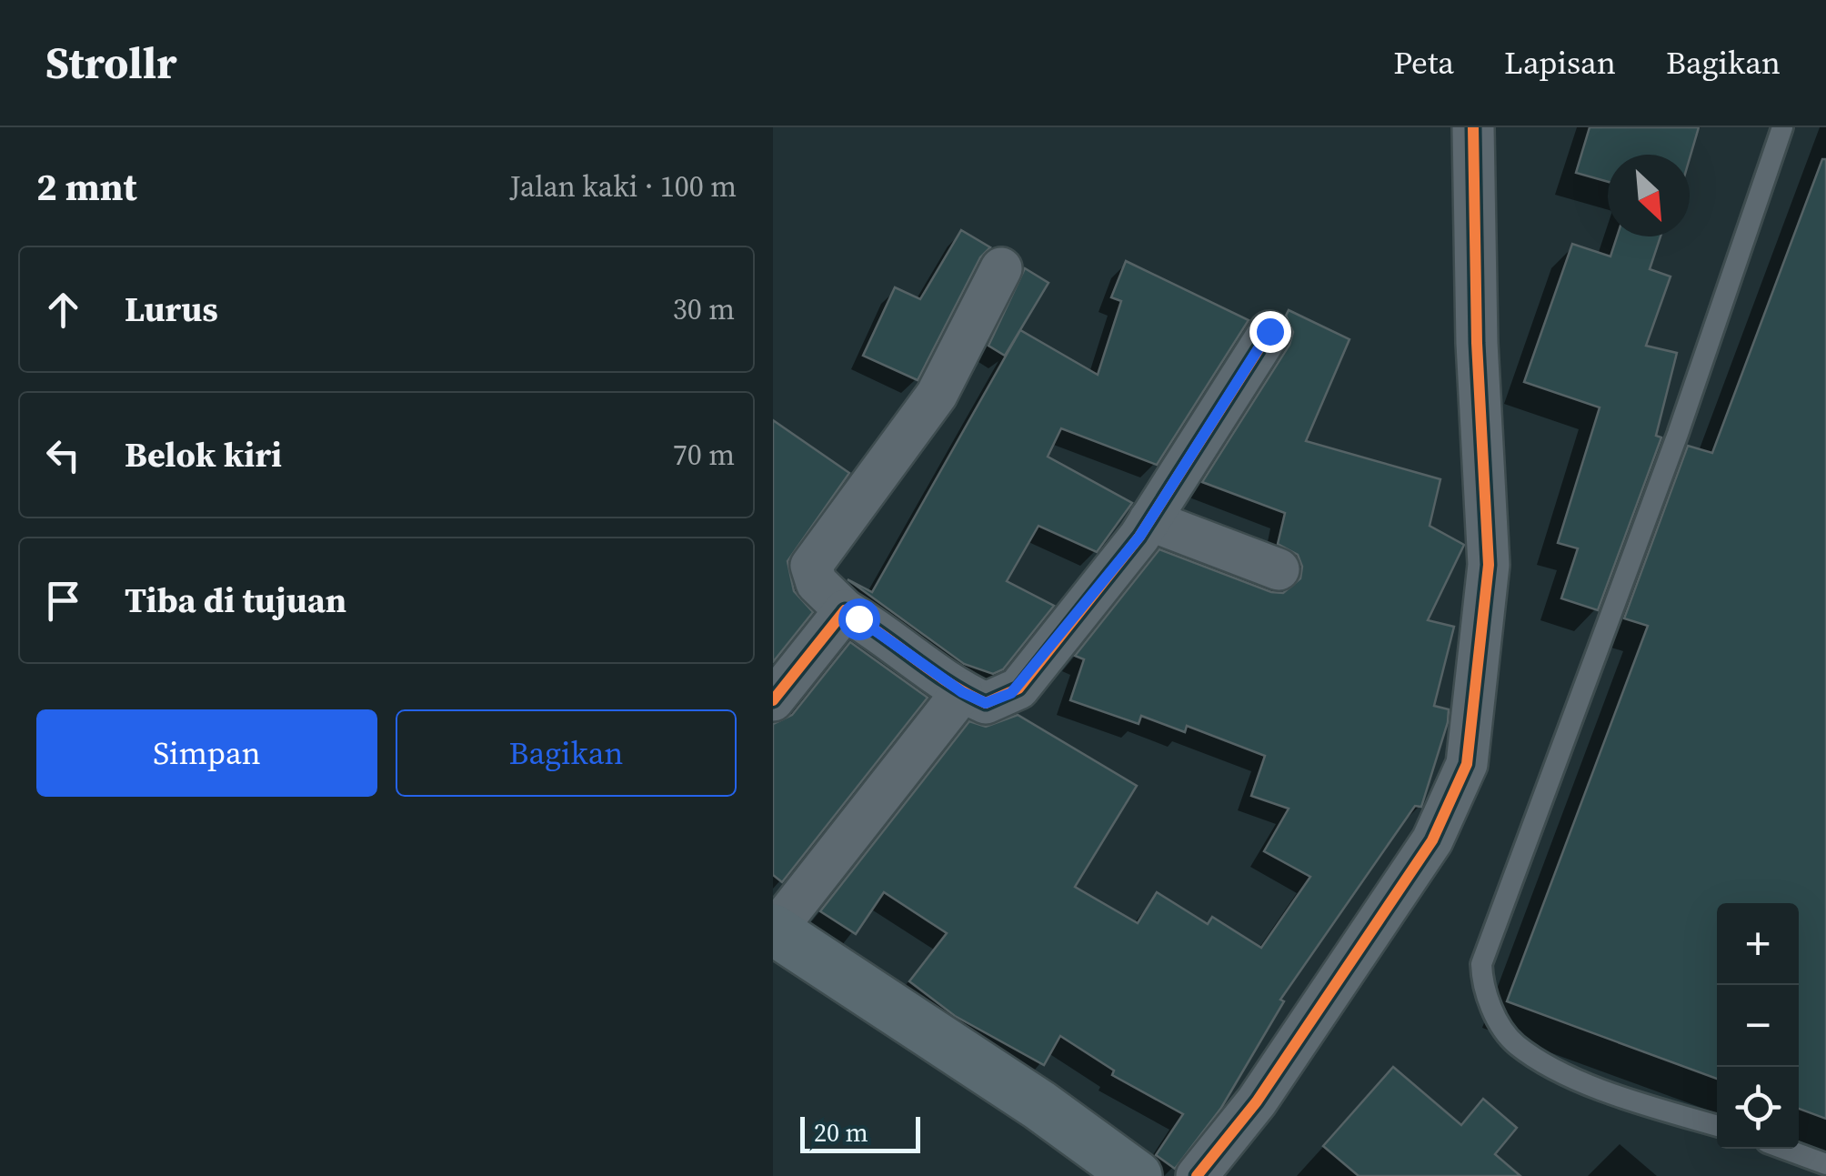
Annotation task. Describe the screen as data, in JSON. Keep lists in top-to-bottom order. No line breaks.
{"scale_bar":"20 m","north":"bottom right","page":{"header":"Strollr","nav":["Peta","Lapisan","Bagikan"],"heading":["2 mnt","Jalan kaki · 100 m"],"list":[["Lurus","30 m"],["Belok kiri","70 m"],"Tiba di tujuan"],"buttons":["Simpan","Bagikan"],"map_buttons":["+","−"],"scale":"20 m"}}
